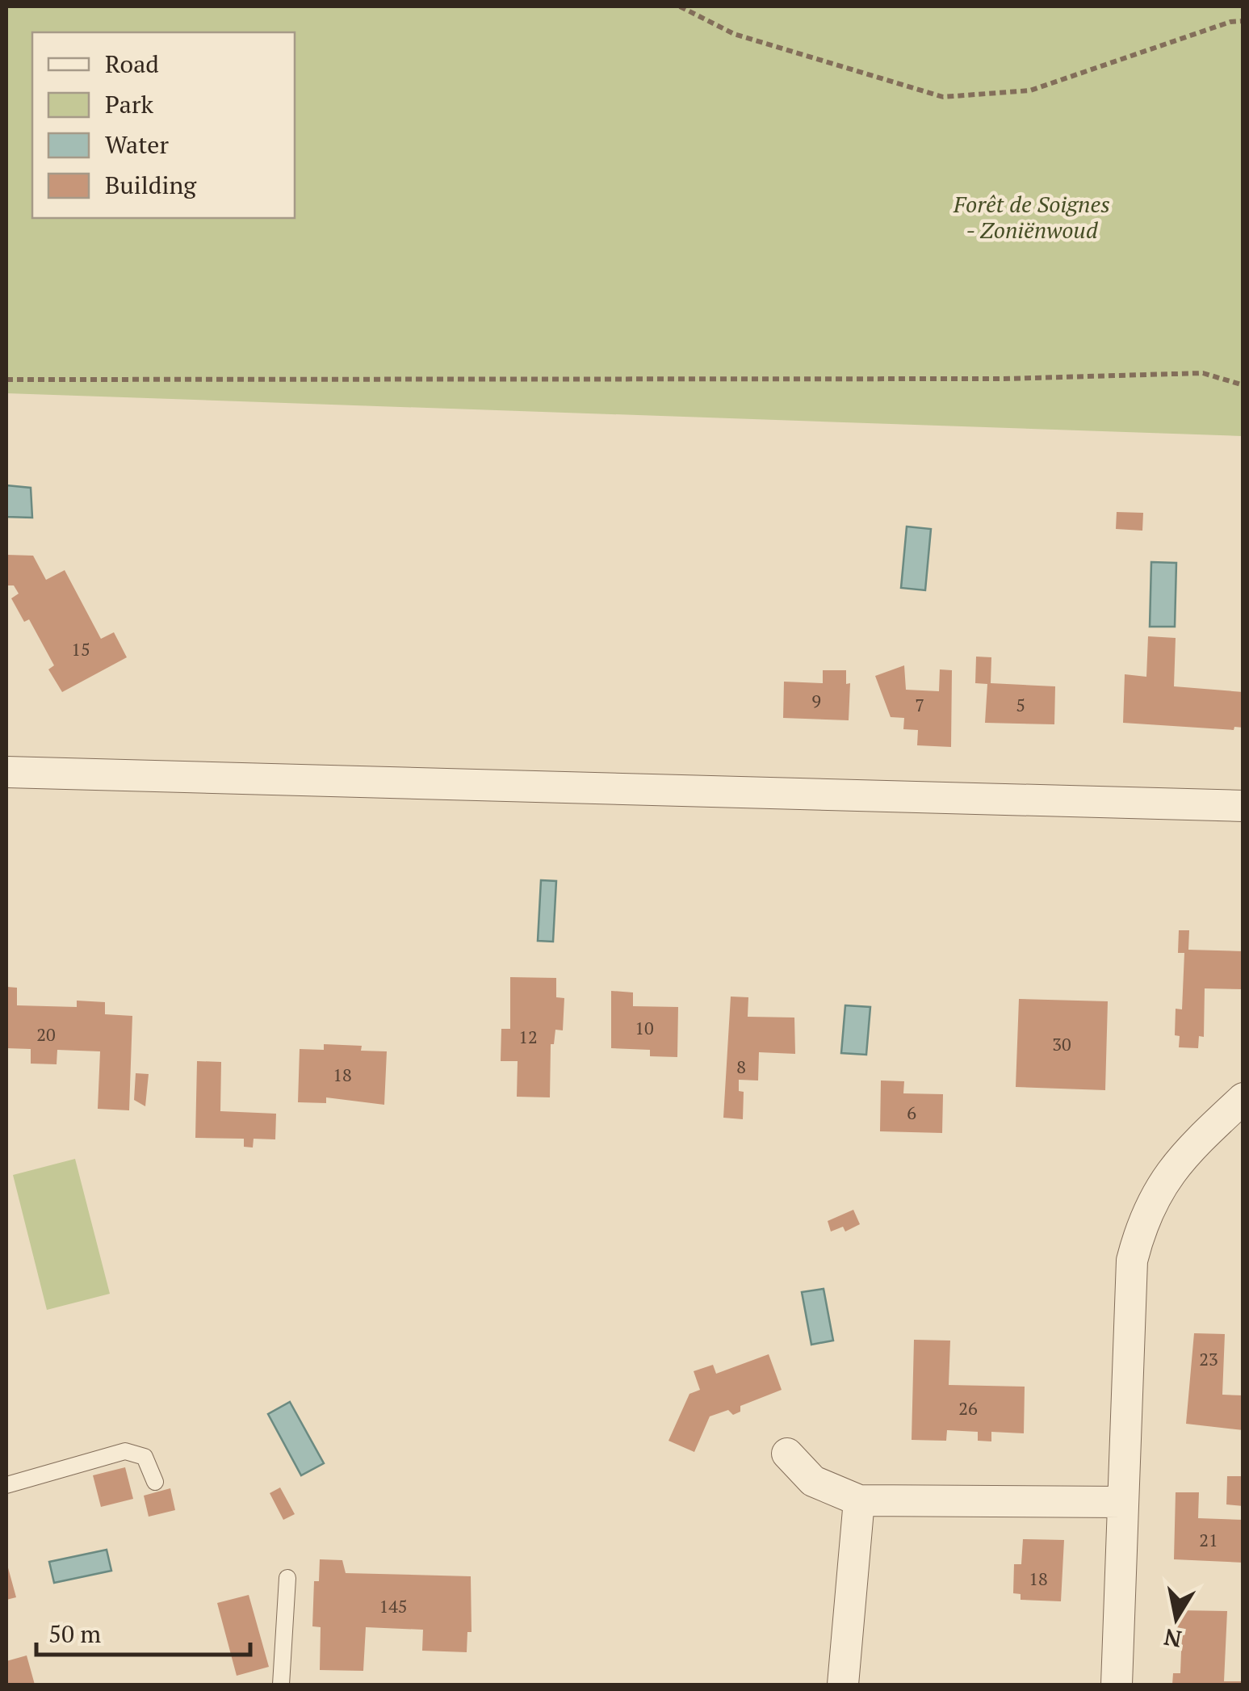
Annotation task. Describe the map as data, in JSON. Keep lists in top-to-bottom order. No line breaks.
{"parks":["Forêt de Soignes - Zoniënwoud"],"house_numbers":["15","9","7","5","10","20","12","30","8","18","6","23","26","21","18","145"],"legend":["Road","Park","Water","Building"],"scale_bar":"50 m","north":"bottom"}
